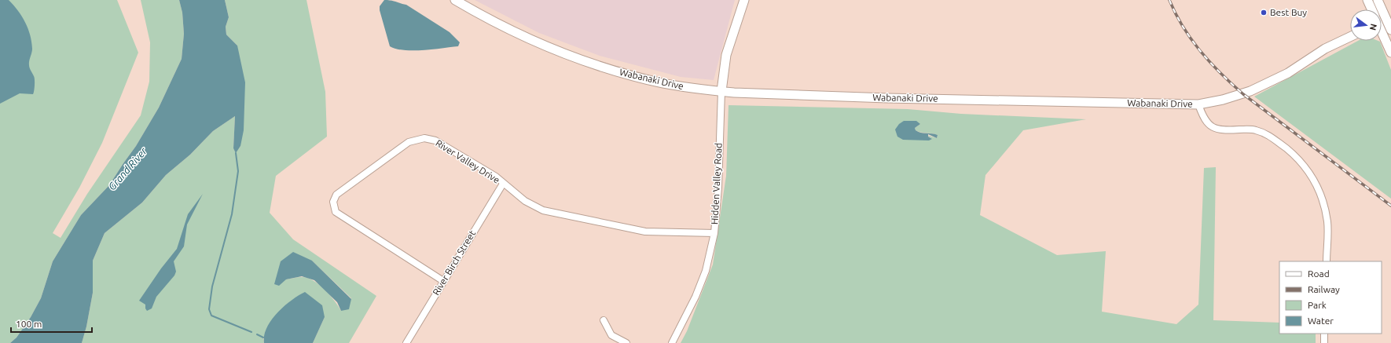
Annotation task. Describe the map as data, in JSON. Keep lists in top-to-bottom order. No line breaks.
{"streets":{"street":["Wabanaki Drive","River Valley Drive","Hidden Valley Road","River Birch Street"]},"crossings":[["Wabanaki Drive","Hidden Valley Road"],["River Valley Drive","Hidden Valley Road"],["River Valley Drive","River Birch Street"]],"water":["Grand River"],"places":["Best Buy"],"legend":["Road","Railway","Park","Water"],"scale_bar":"100 m","north":"right"}
